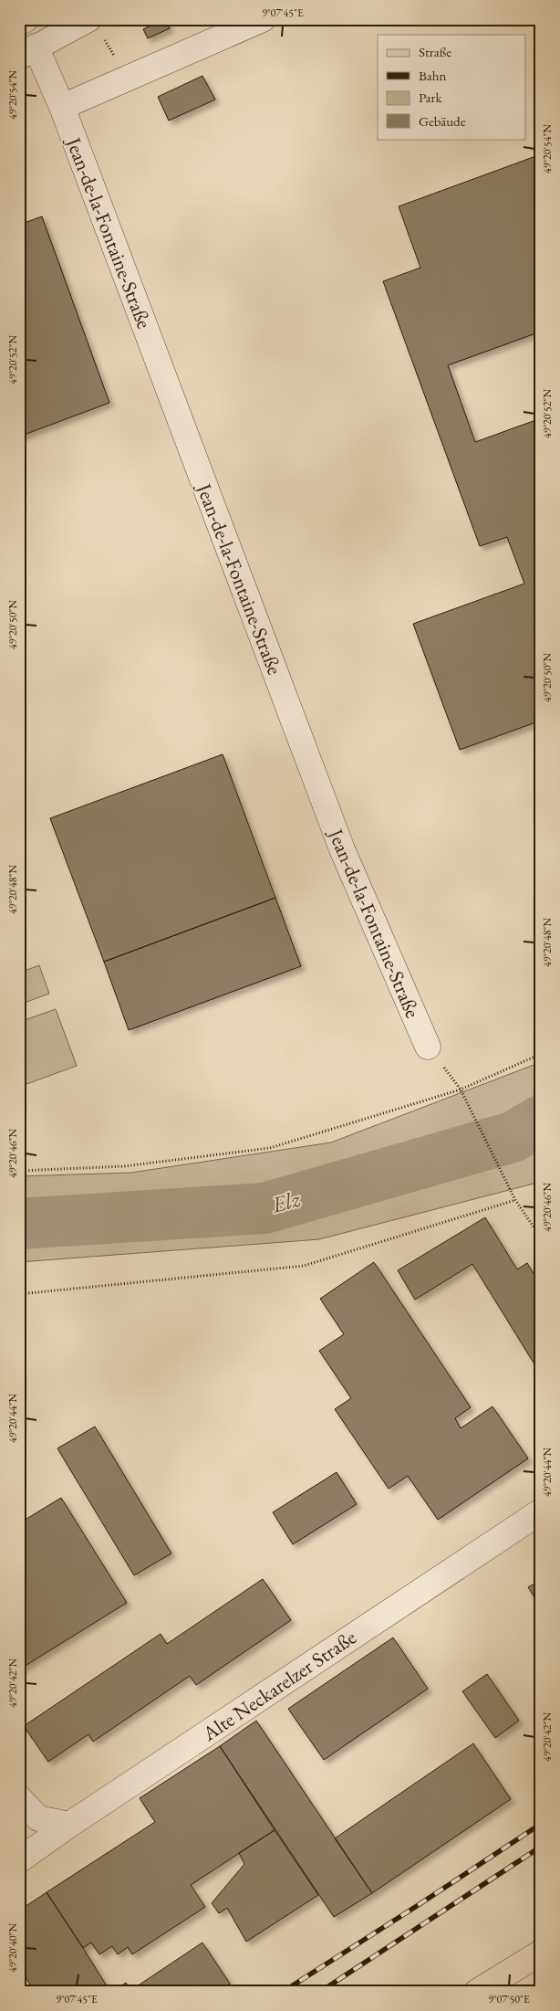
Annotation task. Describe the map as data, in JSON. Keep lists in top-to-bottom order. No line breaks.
{"streets":{"street":["Jean-de-la-Fontaine-Straße","Alte Neckarelzer Straße"]},"water":["Elz"],"legend":["Straße","Bahn","Park","Gebäude"],"coordinates":["9°07'45\"E","49°20'54\"N","49°20'52\"N","49°20'50\"N","49°20'48\"N","49°20'46\"N","49°20'44\"N","49°20'42\"N","49°20'40\"N","9°07'50\"E"]}
